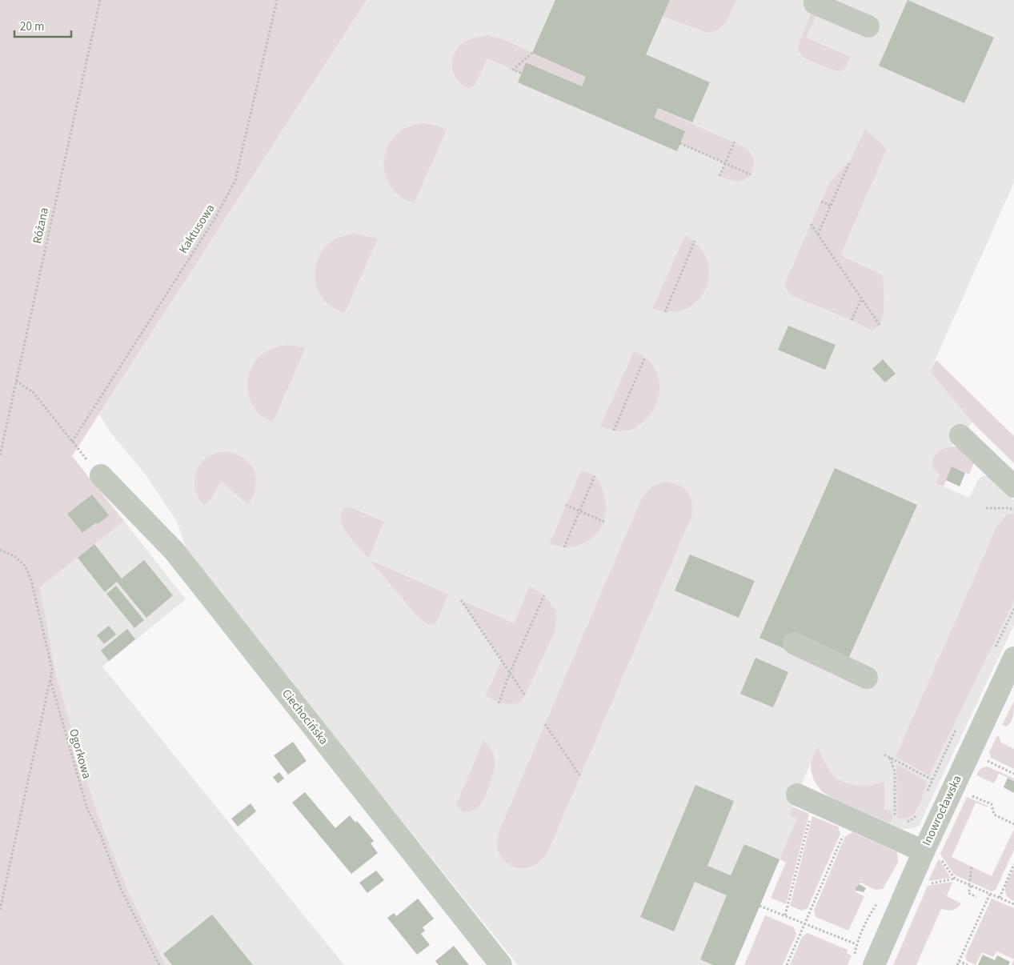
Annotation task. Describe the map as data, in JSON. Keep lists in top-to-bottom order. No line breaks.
{"streets":{"street":["Ciechocińska","Inowrocławska"],"path":["Różana","Kaktusowa","Ogorkowa"]},"scale_bar":"20 m"}
